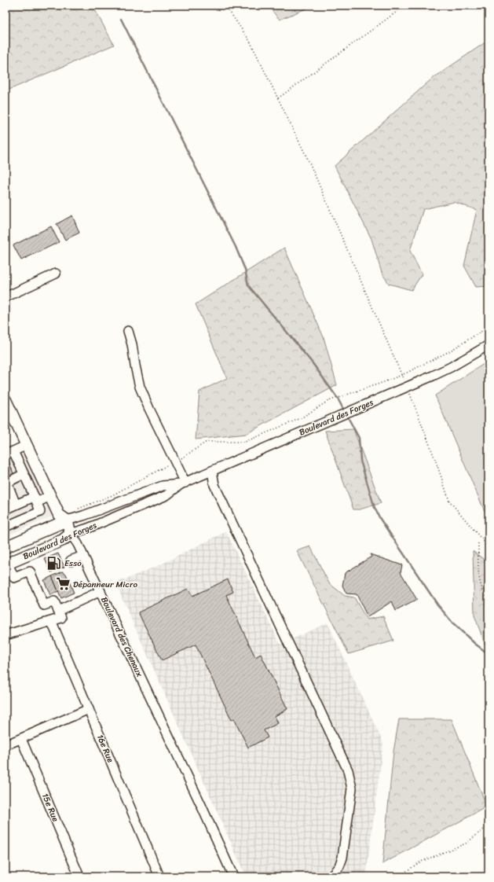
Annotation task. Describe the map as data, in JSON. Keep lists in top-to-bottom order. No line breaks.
{"streets":{"main road":["Boulevard des Forges","Boulevard des Chenaux"],"street":["16e Rue","15e Rue"]},"crossings":[["Boulevard des Forges","Boulevard des Chenaux"]],"places":{"fuel station":["Esso"],"supermarket":["Dépanneur Micro"]}}
